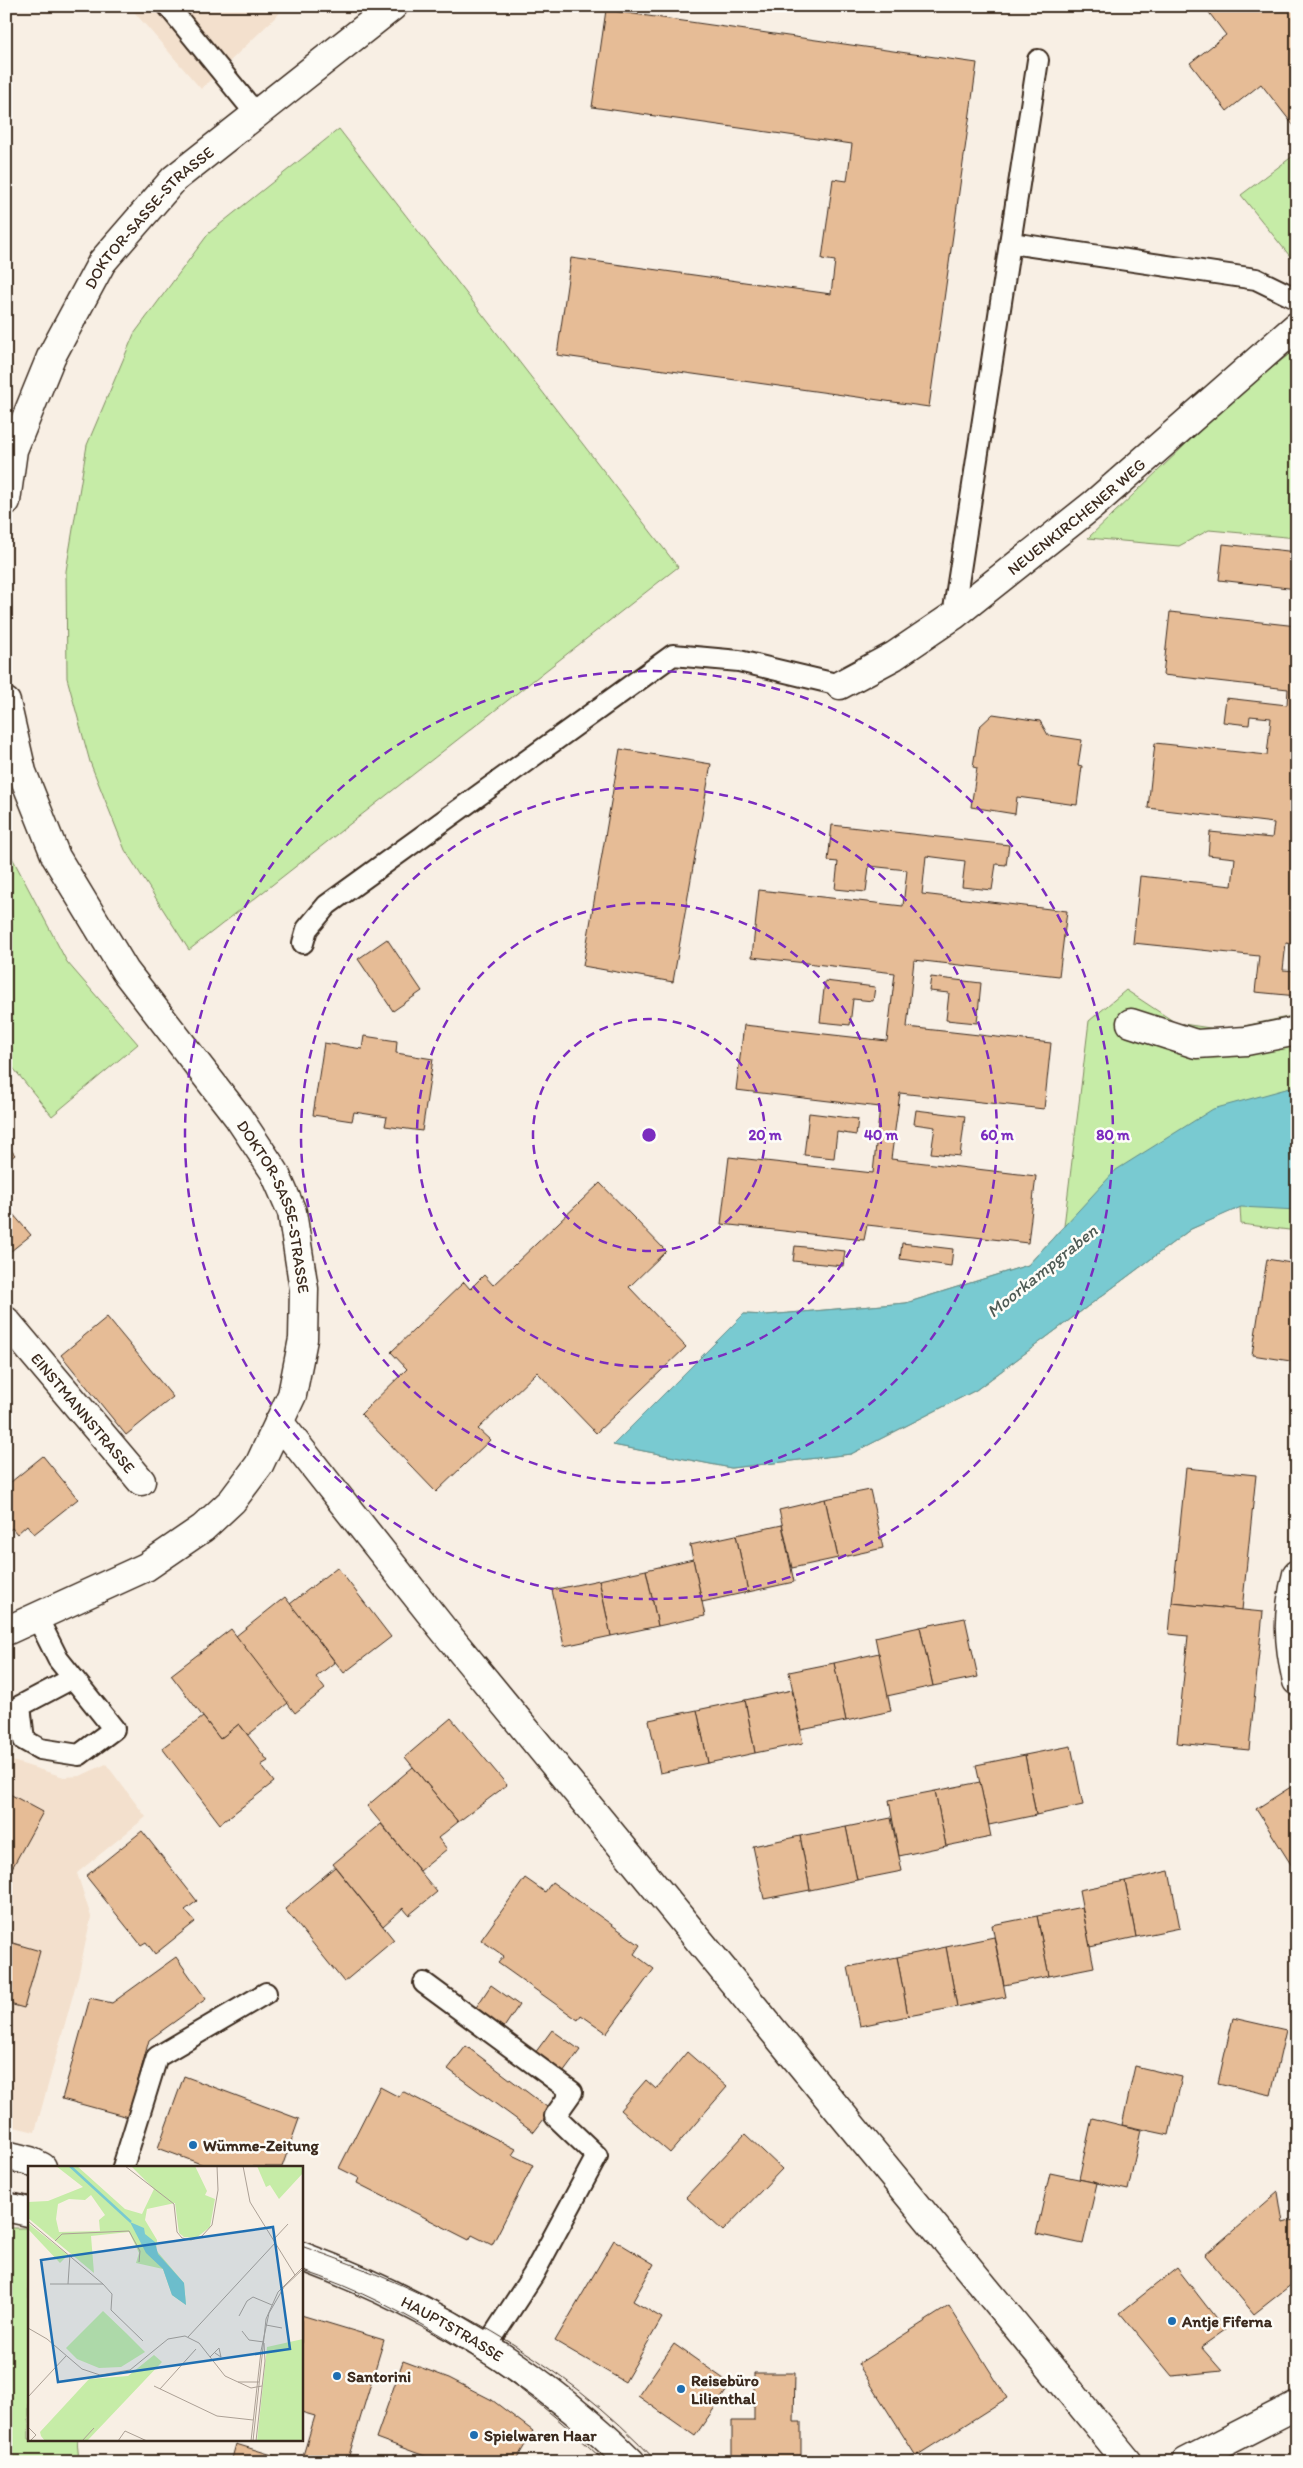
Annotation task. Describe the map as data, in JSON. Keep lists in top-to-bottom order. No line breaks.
{"streets":{"street":["DOKTOR-SASSE-STRASSE","NEUENKIRCHENER WEG","EINSTMANNSTRASSE","HAUPTSTRASSE"]},"water":["Moorkampgraben"],"places":["Wümme-Zeitung","Antje Fiferna","Santorini","Reisebüro Lilienthal","Spielwaren Haar"],"rings":["20 m","40 m","60 m","80 m"]}
